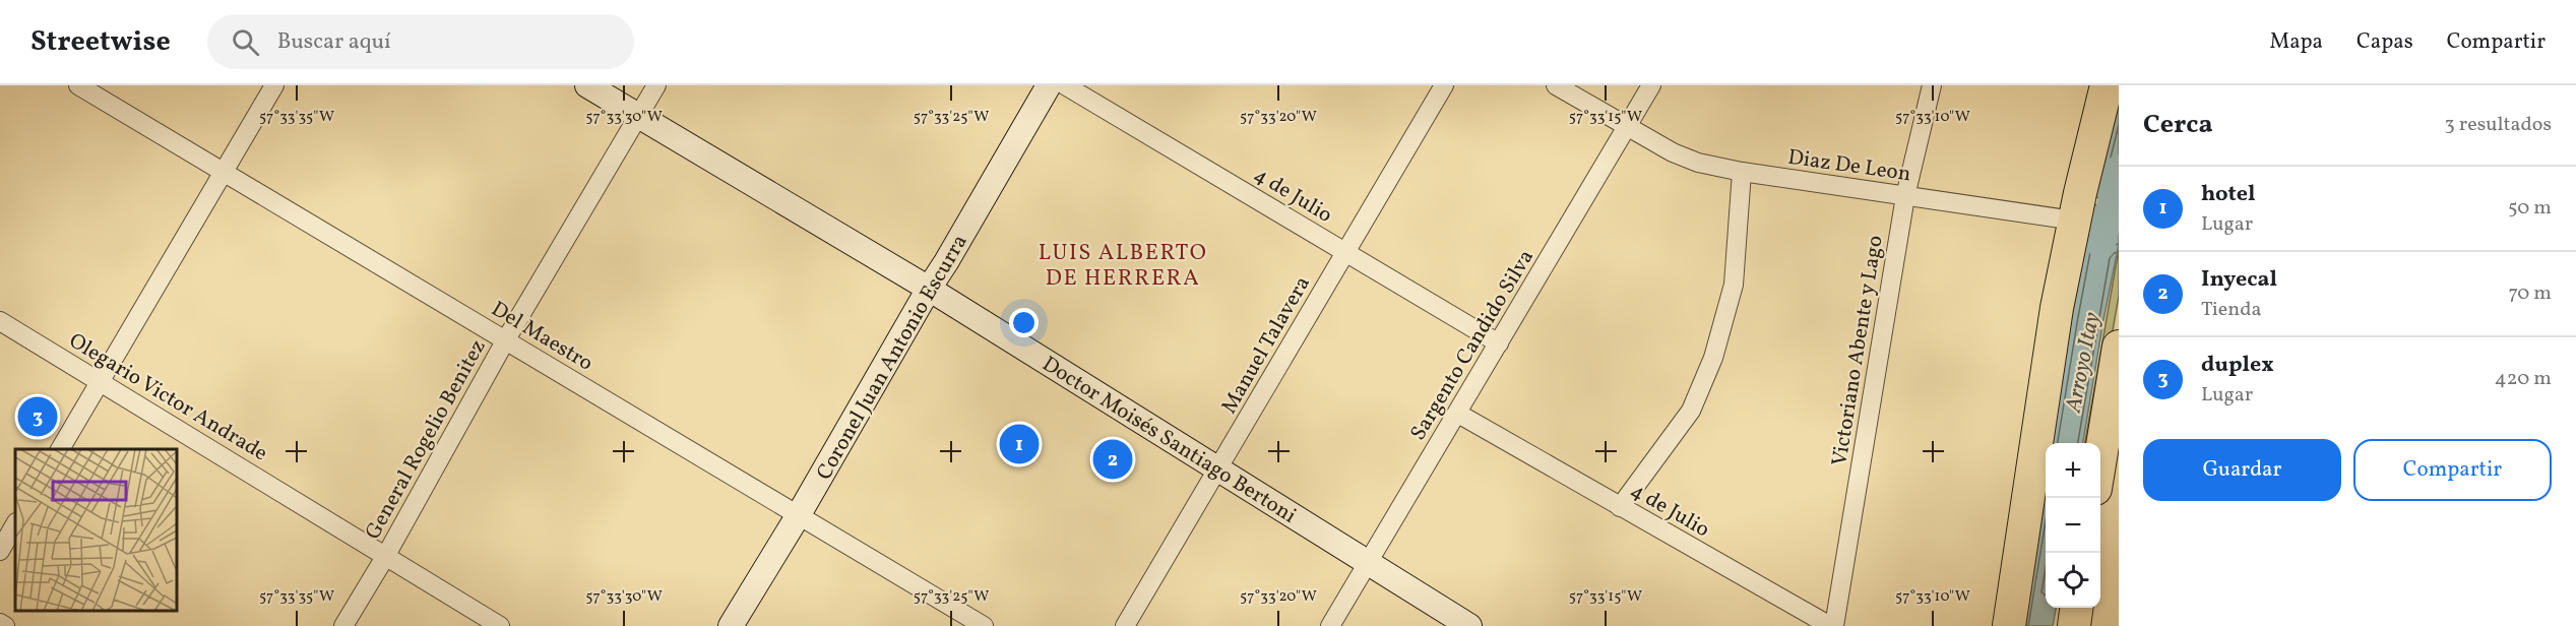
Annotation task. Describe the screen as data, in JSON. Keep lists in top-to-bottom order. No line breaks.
{"streets":{"street":["Diaz De Leon","4 de Julio","Del Maestro","Manuel Talavera","Sargento Candido Silva","Victoriano Abente y Lago","Coronel Juan Antonio Escurra","Olegario Victor Andrade","General Rogelio Benitez","Doctor Moisés Santiago Bertoni"]},"crossings":[["Diaz De Leon","Sargento Candido Silva"],["Diaz De Leon","Victoriano Abente y Lago"],["4 de Julio","Manuel Talavera"],["4 de Julio","Sargento Candido Silva"],["4 de Julio","Victoriano Abente y Lago"],["Del Maestro","Coronel Juan Antonio Escurra"],["Del Maestro","General Rogelio Benitez"],["Manuel Talavera","Doctor Moisés Santiago Bertoni"],["Sargento Candido Silva","Doctor Moisés Santiago Bertoni"],["Coronel Juan Antonio Escurra","Doctor Moisés Santiago Bertoni"],["Olegario Victor Andrade","General Rogelio Benitez"],["General Rogelio Benitez","Doctor Moisés Santiago Bertoni"]],"districts":["LUIS ALBERTO DE HERRERA"],"water":["Arroyo Itay"],"page":{"header":"Streetwise","search":"Buscar aquí","nav":["Mapa","Capas","Compartir"],"heading":["Cerca","3 resultados"],"list":[{"mark":"1","name":"hotel","note":"Lugar","value":"50 m"},{"mark":"2","name":"Inyecal","note":"Tienda","value":"70 m"},{"mark":"3","name":"duplex","note":"Lugar","value":"420 m"}],"pins":["3","1","2"],"buttons":["Guardar","Compartir"],"map_buttons":["+","−"]},"coordinates":["57°33'35\"W","57°33'30\"W","57°33'25\"W","57°33'20\"W","57°33'15\"W","57°33'10\"W"]}
